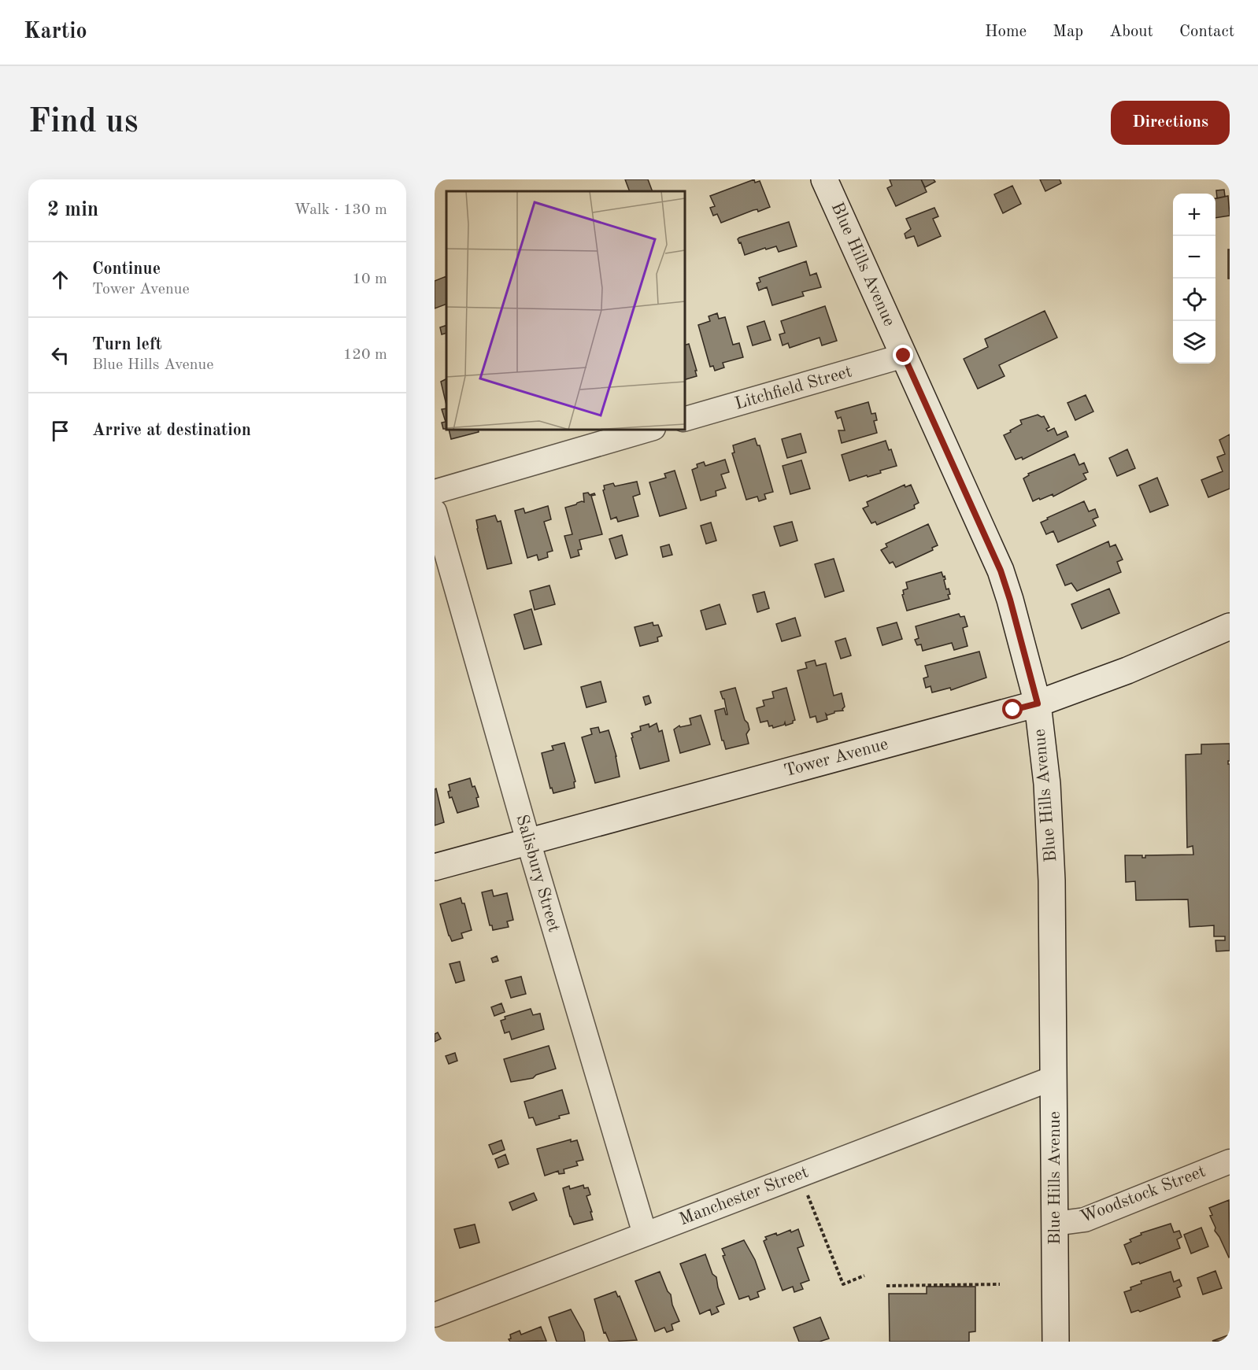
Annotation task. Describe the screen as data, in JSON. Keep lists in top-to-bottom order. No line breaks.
{"streets":{"main road":["Blue Hills Avenue","Tower Avenue"],"street":["Litchfield Street","Salisbury Street","Woodstock Street","Manchester Street"]},"crossings":[["Blue Hills Avenue","Litchfield Street"],["Blue Hills Avenue","Tower Avenue"],["Blue Hills Avenue","Woodstock Street"],["Blue Hills Avenue","Manchester Street"],["Tower Avenue","Salisbury Street"],["Salisbury Street","Manchester Street"]],"page":{"header":"Kartio","nav":["Home","Map","About","Contact"],"buttons":"Directions","title":"Find us","heading":["2 min","Walk · 130 m"],"map_buttons":["+","−"],"list":[["Continue","Tower Avenue","10 m"],["Turn left","Blue Hills Avenue","120 m"],"Arrive at destination"]}}
